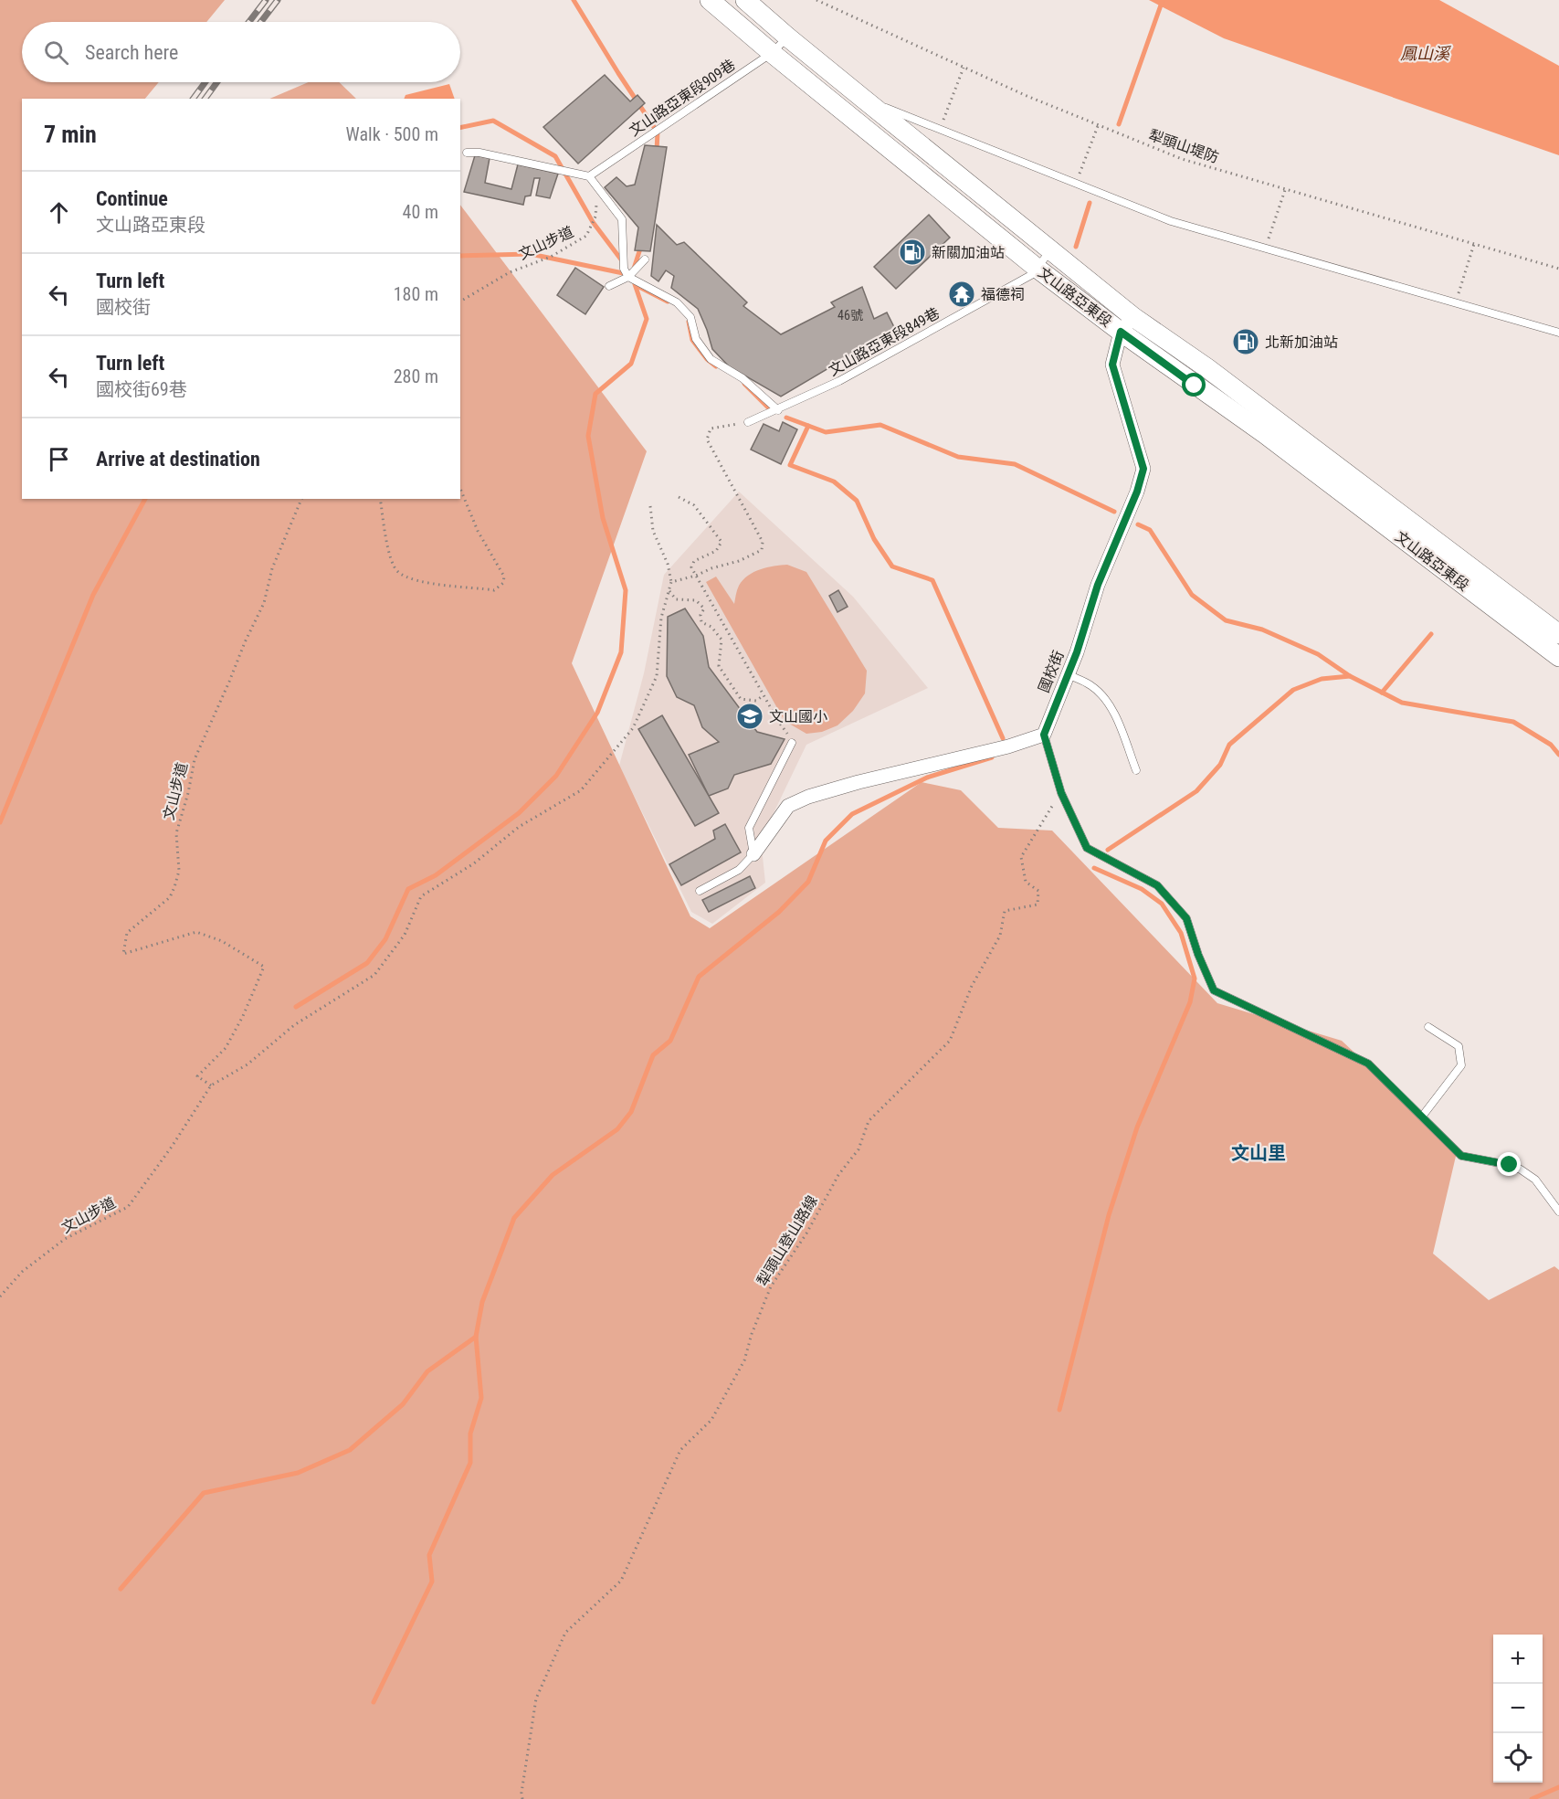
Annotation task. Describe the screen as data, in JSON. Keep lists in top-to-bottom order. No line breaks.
{"streets":{"main road":["文山路亞東段"],"street":["國校街"],"lane":["文山路亞東段909巷","文山路亞東段849巷"],"path":["犁頭山堤防","文山步道","犁頭山登山路線"]},"crossings":[["文山路亞東段909巷","文山步道"],["文山路亞東段909巷","文山路亞東段"],["文山路亞東段","文山路亞東段849巷"],["文山路亞東段","國校街"]],"districts":["文山里"],"water":["鳳山溪"],"places":{"fuel station":["新關加油站","北新加油站"],"temple":["福德祠"],"school or university":["文山國小"]},"house_numbers":["46號"],"page":{"search":"Search here","heading":["7 min","Walk · 500 m"],"list":[["Continue","文山路亞東段","40 m"],["Turn left","國校街","180 m"],["Turn left","國校街69巷","280 m"],"Arrive at destination"],"map_buttons":["+","−"]}}
